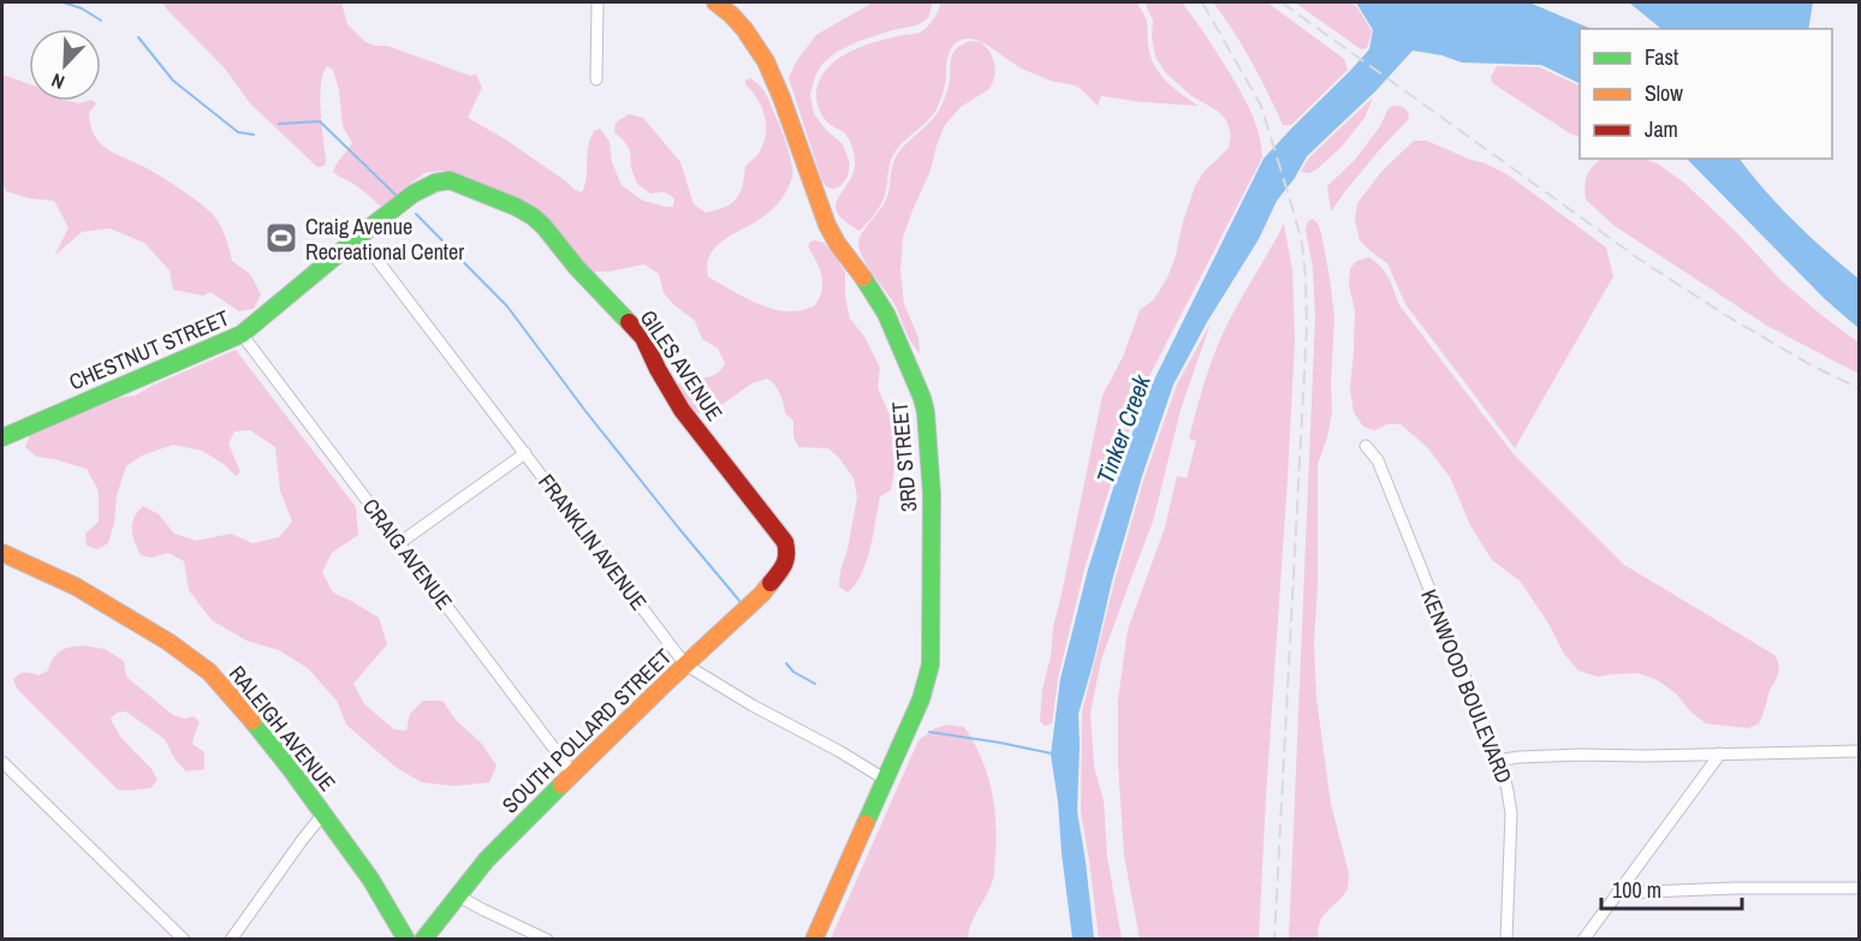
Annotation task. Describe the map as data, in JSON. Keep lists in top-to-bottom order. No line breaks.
{"streets":{"street":["CHESTNUT STREET","GILES AVENUE","3RD STREET","FRANKLIN AVENUE","CRAIG AVENUE","KENWOOD BOULEVARD","RALEIGH AVENUE","SOUTH POLLARD STREET"]},"crossings":[["CHESTNUT STREET","GILES AVENUE"],["CHESTNUT STREET","FRANKLIN AVENUE"],["CHESTNUT STREET","CRAIG AVENUE"],["GILES AVENUE","SOUTH POLLARD STREET"],["3RD STREET","FRANKLIN AVENUE"],["FRANKLIN AVENUE","SOUTH POLLARD STREET"],["CRAIG AVENUE","SOUTH POLLARD STREET"]],"water":["Tinker Creek"],"places":{"sports":["Craig Avenue Recreational Center"]},"legend":["Fast","Slow","Jam"],"scale_bar":"100 m","north":"bottom left"}
